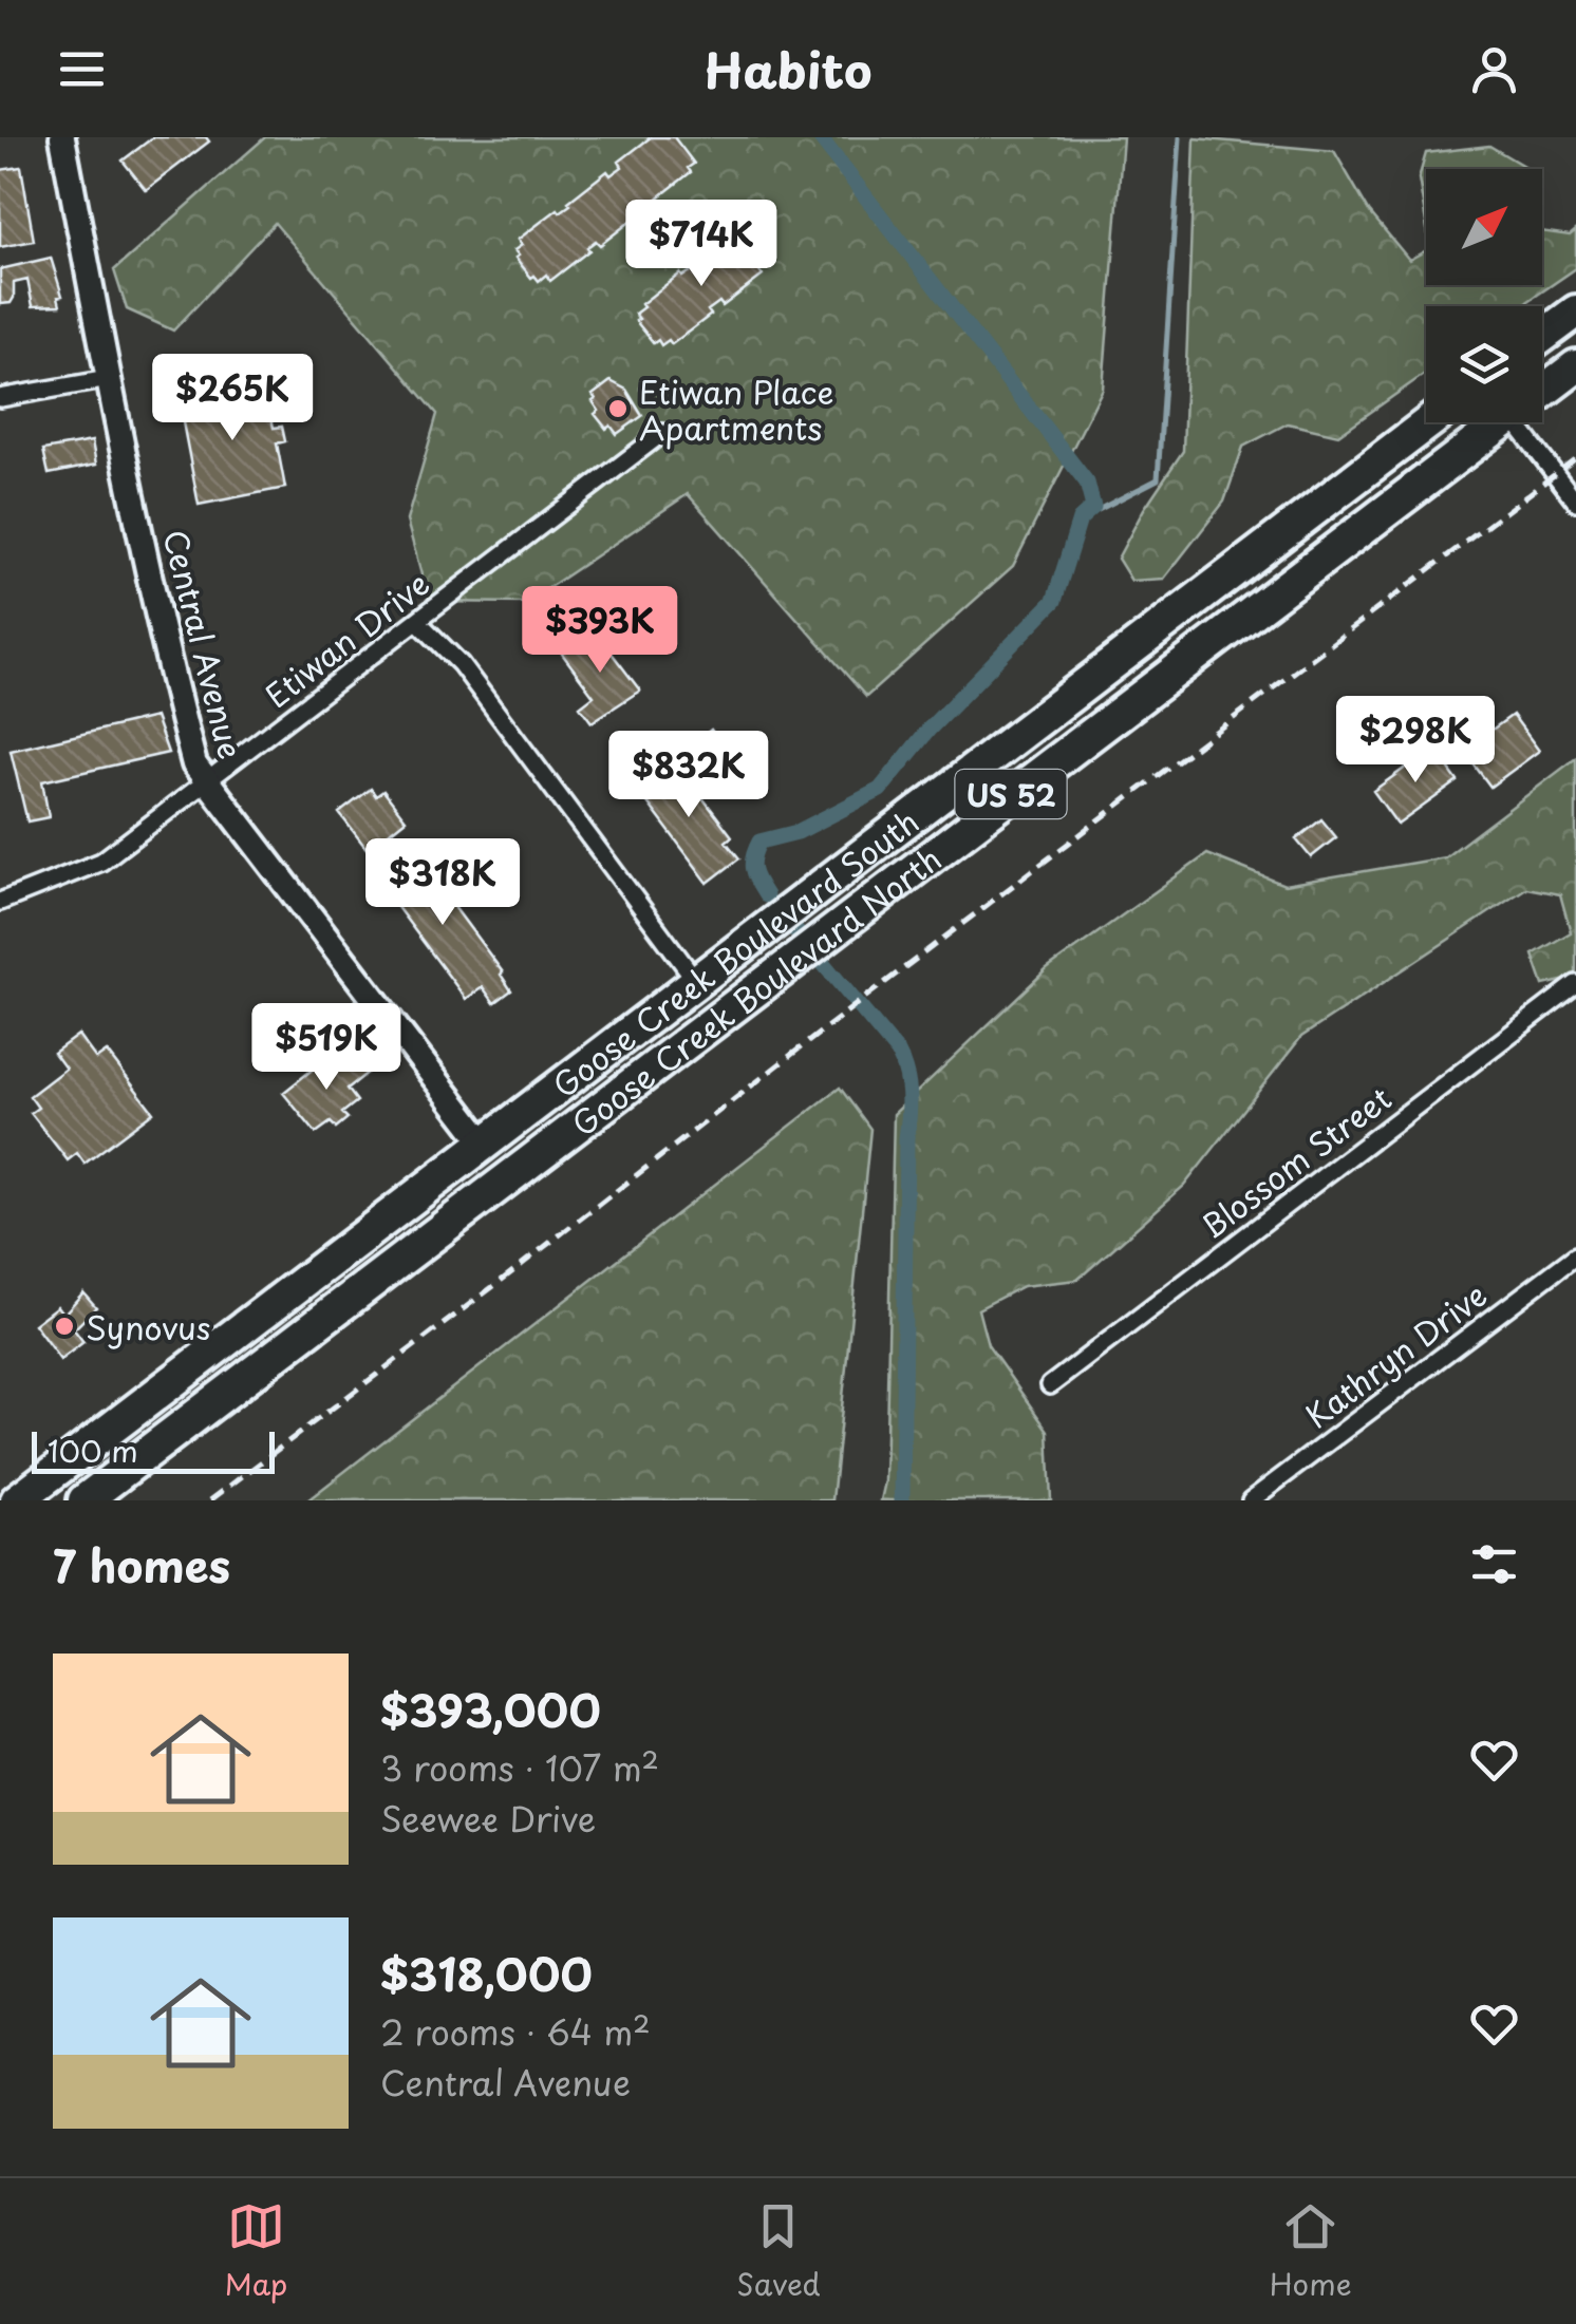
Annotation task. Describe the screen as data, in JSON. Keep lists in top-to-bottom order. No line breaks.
{"streets":{"highway":["US 52","Goose Creek Boulevard South","Goose Creek Boulevard North"],"street":["Etiwan Drive","Central Avenue","Blossom Street","Kathryn Drive"]},"crossings":[["Etiwan Drive","Central Avenue"],["Central Avenue","Goose Creek Boulevard South"]],"places":["Etiwan Place Apartments","Synovus"],"scale_bar":"100 m","north":"top right","page":{"header":"Habito","price":["$714K","$265K","$393K","$298K","$832K","$318K","$519K"],"scale":"100 m","heading":"7 homes","list":[{"name":"$393,000","note":"3 rooms · 107 m² · Seewee Drive"},{"name":"$318,000","note":"2 rooms · 64 m² · Central Avenue"}],"tabs":["Map","Saved","Home"]}}
